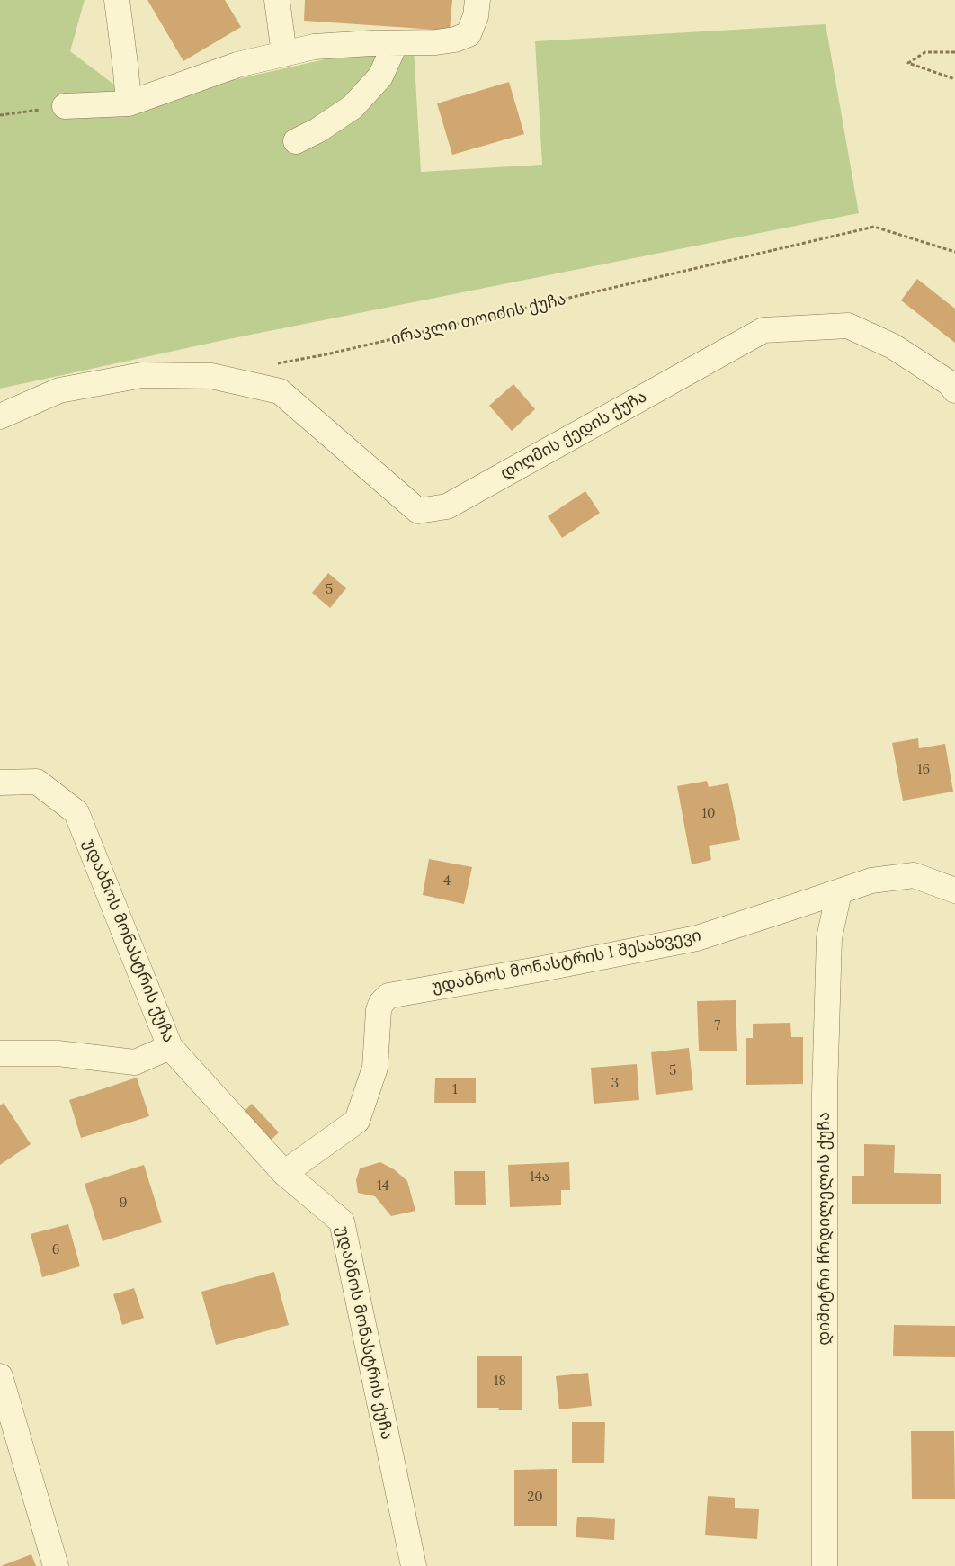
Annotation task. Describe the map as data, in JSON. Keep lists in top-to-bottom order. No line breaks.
{"streets":{"street":["დიღმის ქედის ქუჩა","უდაბნოს მონასტრის ქუჩა","უდაბნოს მონასტრის I შესახვევი","დიმიტრი ჩრდილელის ქუჩა"],"path":["ირაკლი თოიძის ქუჩა"]},"crossings":[["უდაბნოს მონასტრის ქუჩა","უდაბნოს მონასტრის I შესახვევი"],["უდაბნოს მონასტრის I შესახვევი","დიმიტრი ჩრდილელის ქუჩა"]],"house_numbers":["5","16","10","4","7","5","3","1","14ა","14","9","6","18","20"]}
